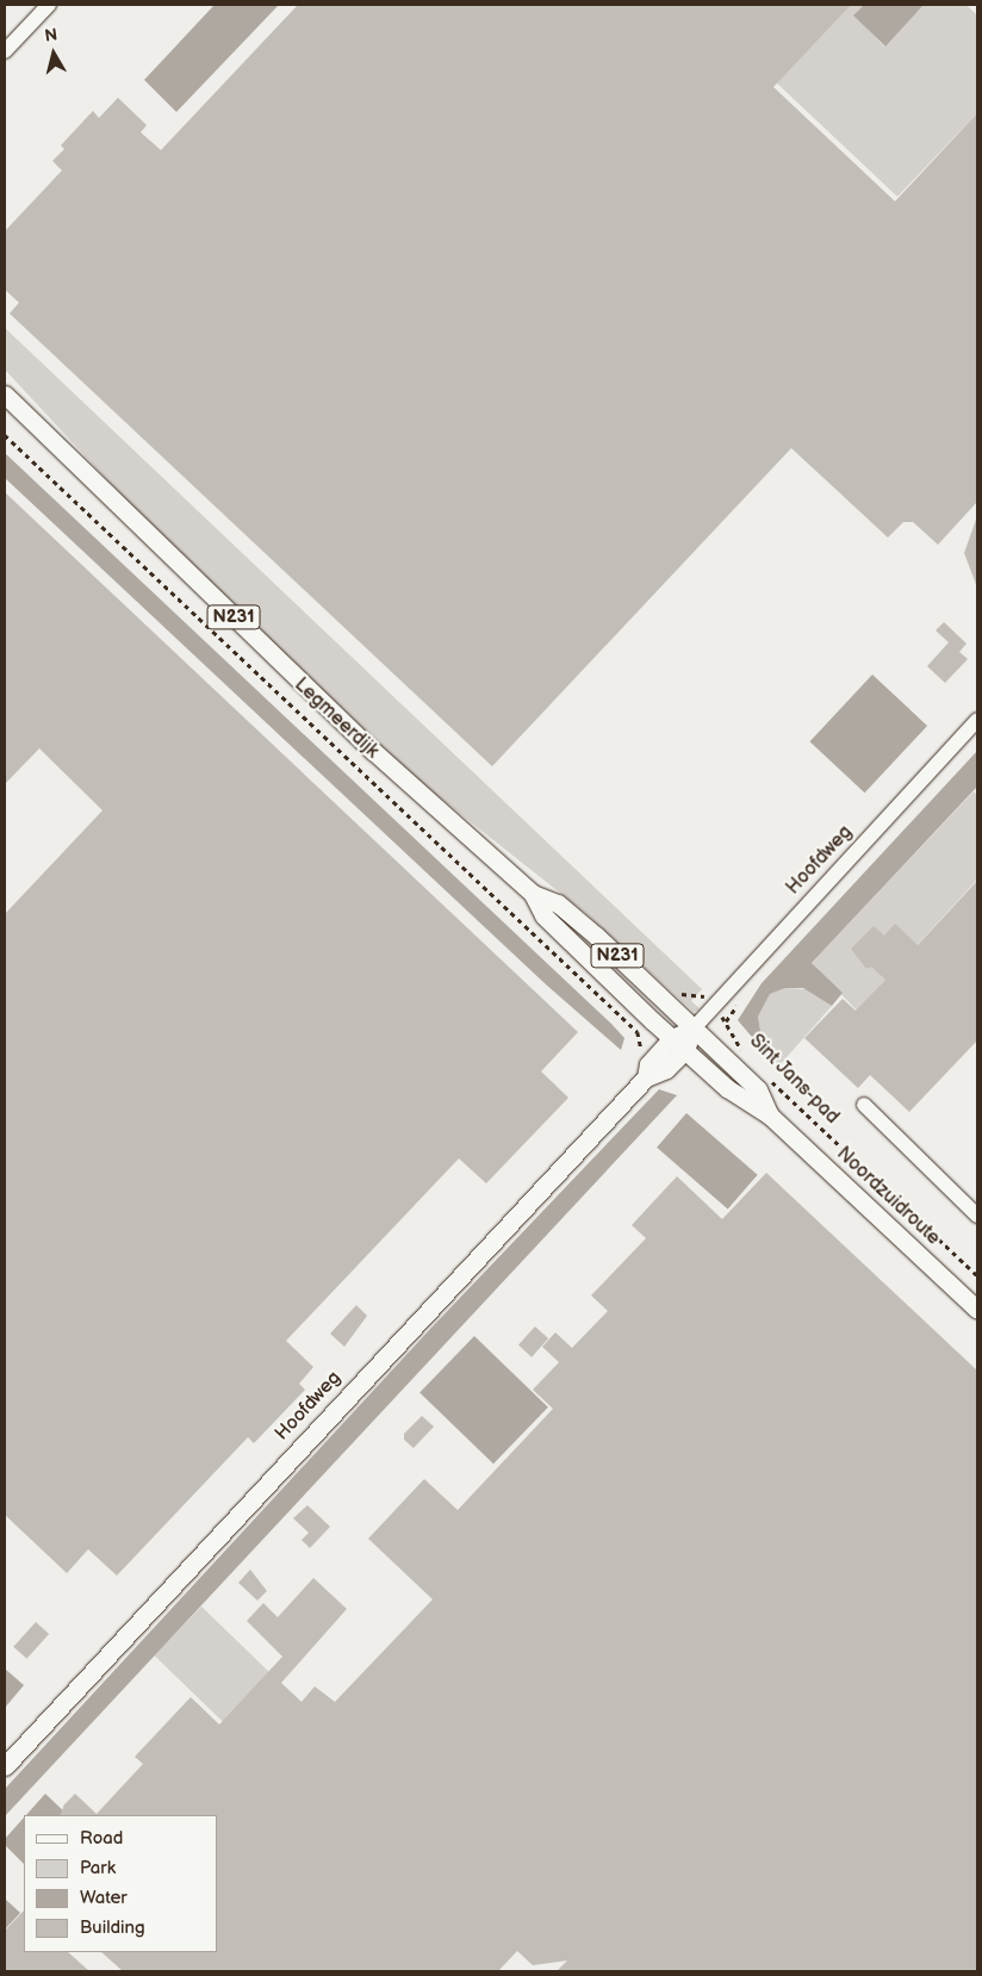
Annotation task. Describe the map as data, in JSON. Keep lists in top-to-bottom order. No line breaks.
{"streets":{"main road":["N231","Legmeerdijk","Hoofdweg","Noordzuidroute"],"path":["Sint Jans-pad"]},"crossings":[["Legmeerdijk","Hoofdweg"],["Legmeerdijk","Noordzuidroute"],["Hoofdweg","Noordzuidroute"]],"legend":["Road","Park","Water","Building"],"north":"top"}
